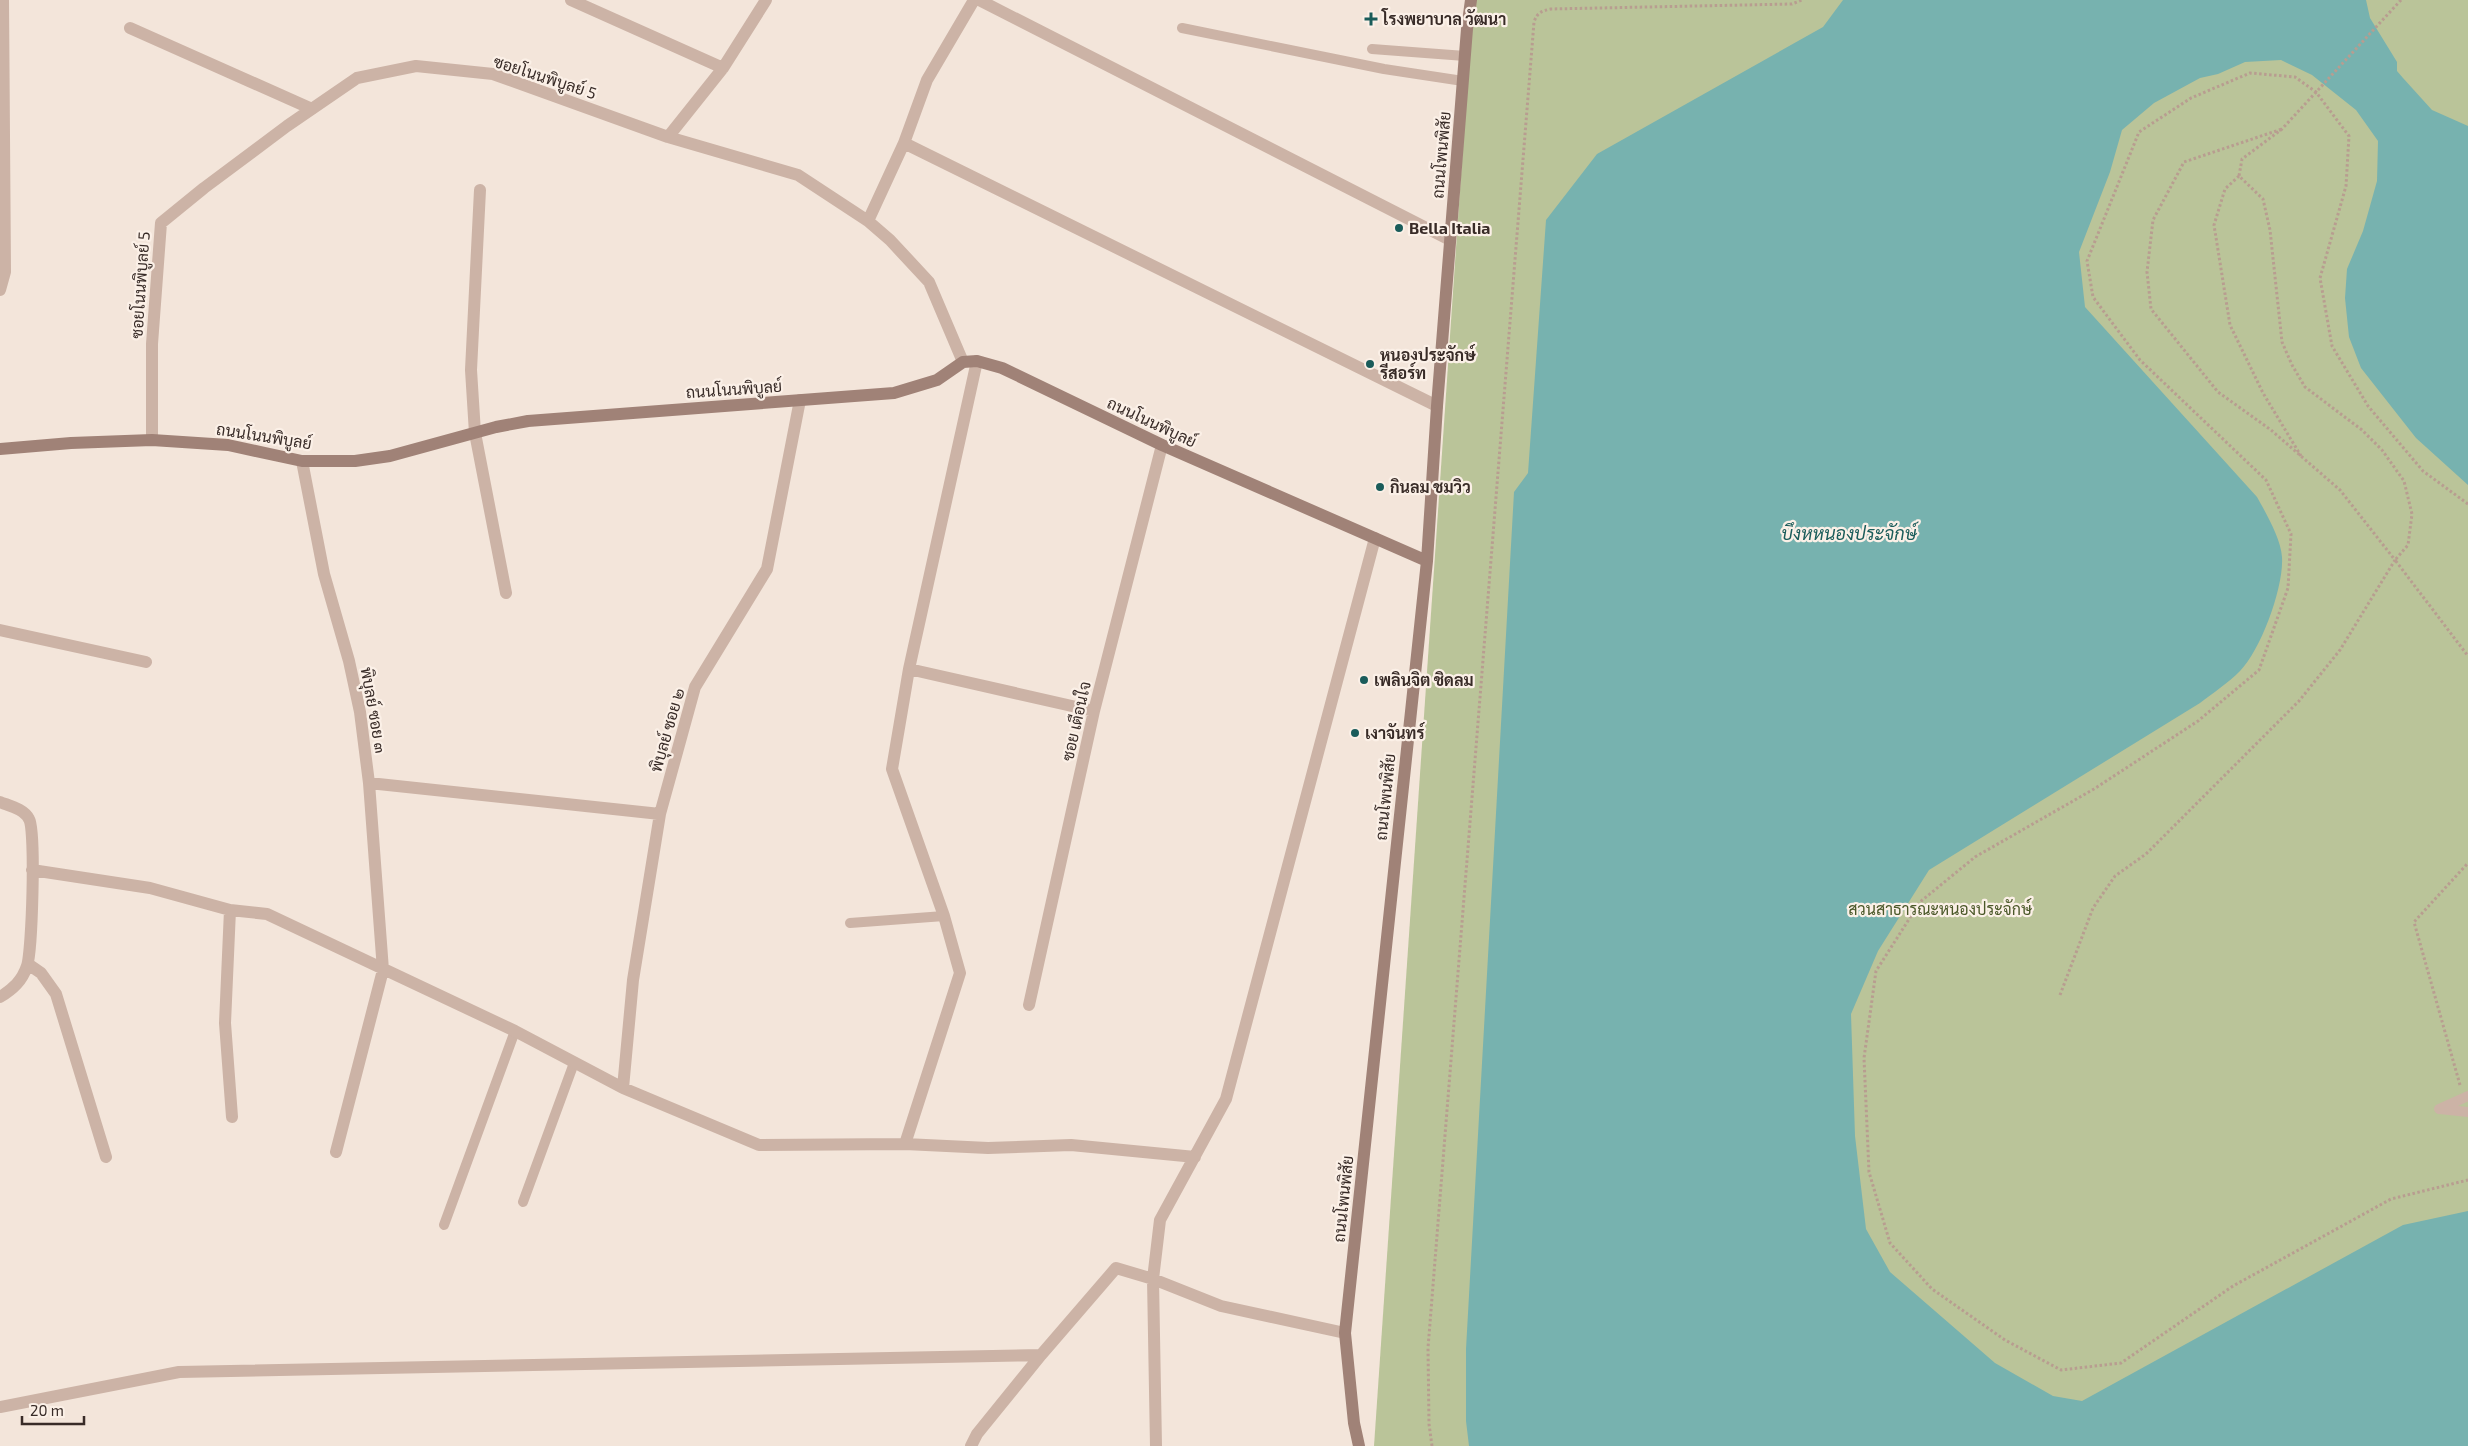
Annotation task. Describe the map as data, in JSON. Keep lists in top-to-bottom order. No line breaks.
{"streets":{"street":["ซอยโนนพิบูลย์ 5","ถนนโพนพิสัย","ถนนโนนพิบูลย์","พิบุลย์ ซอย ๓","ซอย เตือนใจ","พิบุลย์ ซอย ๒"]},"crossings":[["ซอยโนนพิบูลย์ 5","ถนนโนนพิบูลย์"],["ถนนโพนพิสัย","ถนนโนนพิบูลย์"],["ถนนโนนพิบูลย์","พิบุลย์ ซอย ๓"],["ถนนโนนพิบูลย์","ซอย เตือนใจ"],["ถนนโนนพิบูลย์","พิบุลย์ ซอย ๒"]],"water":["บึงหหนองประจักษ์"],"parks":["สวนสาธารณะหนองประจักษ์"],"places":{"health":["โรงพยาบาล วัฒนา"],"other":["Bella Italia","หนองประจักษ์ รีสอร์ท","กินลม ชมวิว","เพลินจิต ชิดลม","เงาจันทร์"]},"scale_bar":"20 m"}
